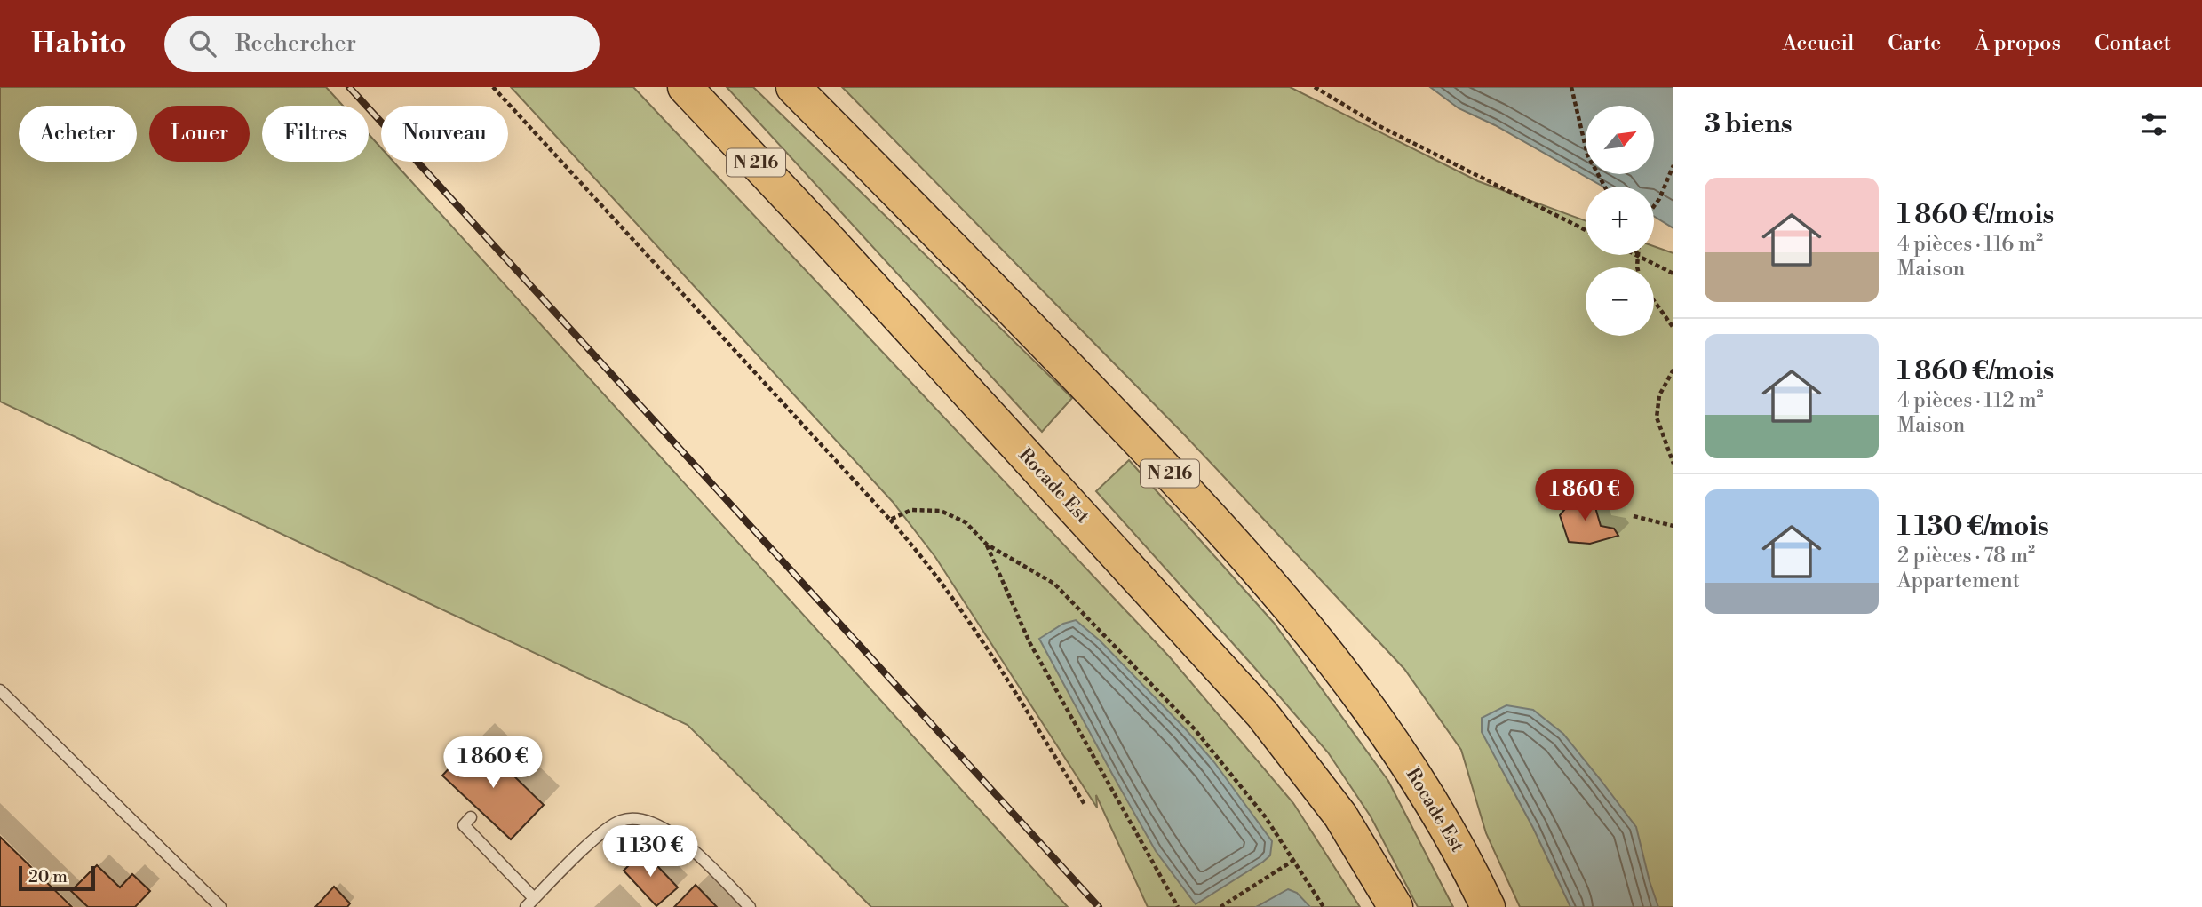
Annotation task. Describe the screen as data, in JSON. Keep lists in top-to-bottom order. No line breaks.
{"streets":{"highway":["N 216","Rocade Est"]},"scale_bar":"20 m","north":"top right","page":{"header":"Habito","search":"Rechercher","nav":["Accueil","Carte","À propos","Contact"],"heading":"3 biens","map_buttons":["+","−"],"chip":["Acheter","Louer","Filtres","Nouveau"],"list":[{"name":"1 860 €/mois","note":"4 pièces · 116 m² · Maison"},{"name":"1 860 €/mois","note":"4 pièces · 112 m² · Maison"},{"name":"1 130 €/mois","note":"2 pièces · 78 m² · Appartement"}],"price":["1 860 €","1 860 €","1 130 €"],"scale":"20 m"}}
